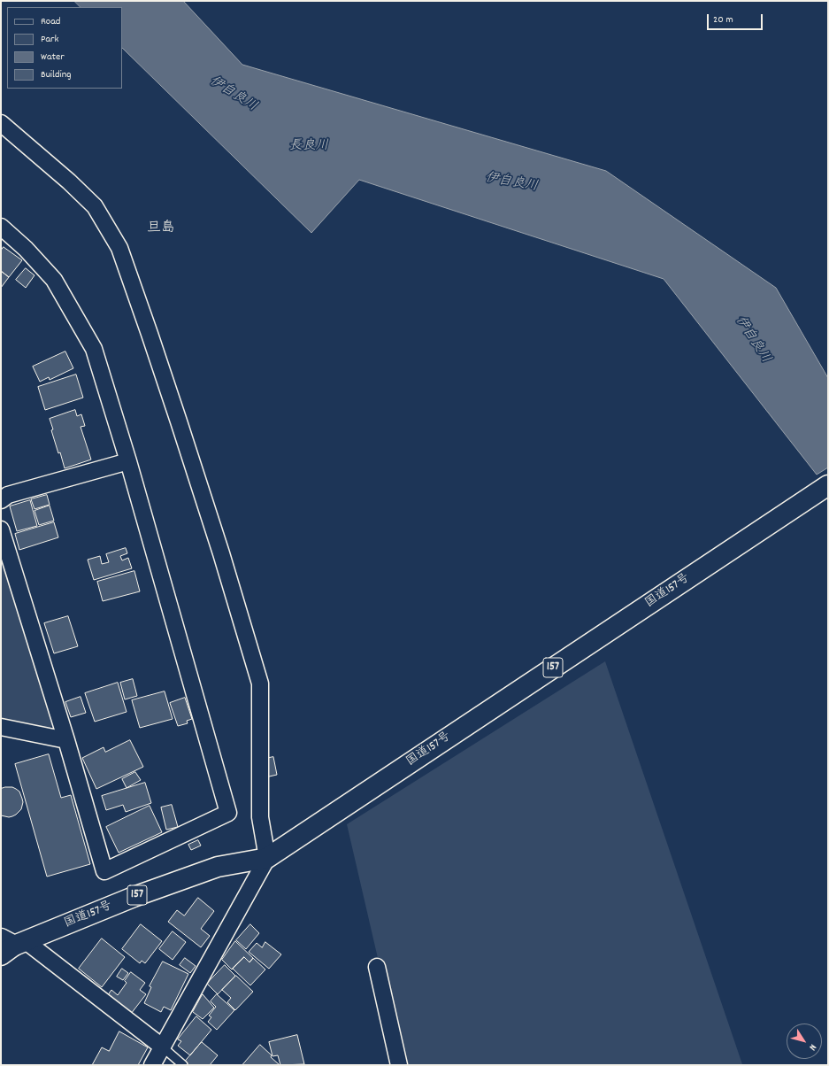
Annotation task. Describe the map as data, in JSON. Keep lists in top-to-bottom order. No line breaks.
{"streets":{"highway":["国道157号","157"]},"districts":["旦島"],"water":["伊自良川","長良川"],"legend":["Road","Park","Water","Building"],"scale_bar":"20 m","north":"bottom right"}
